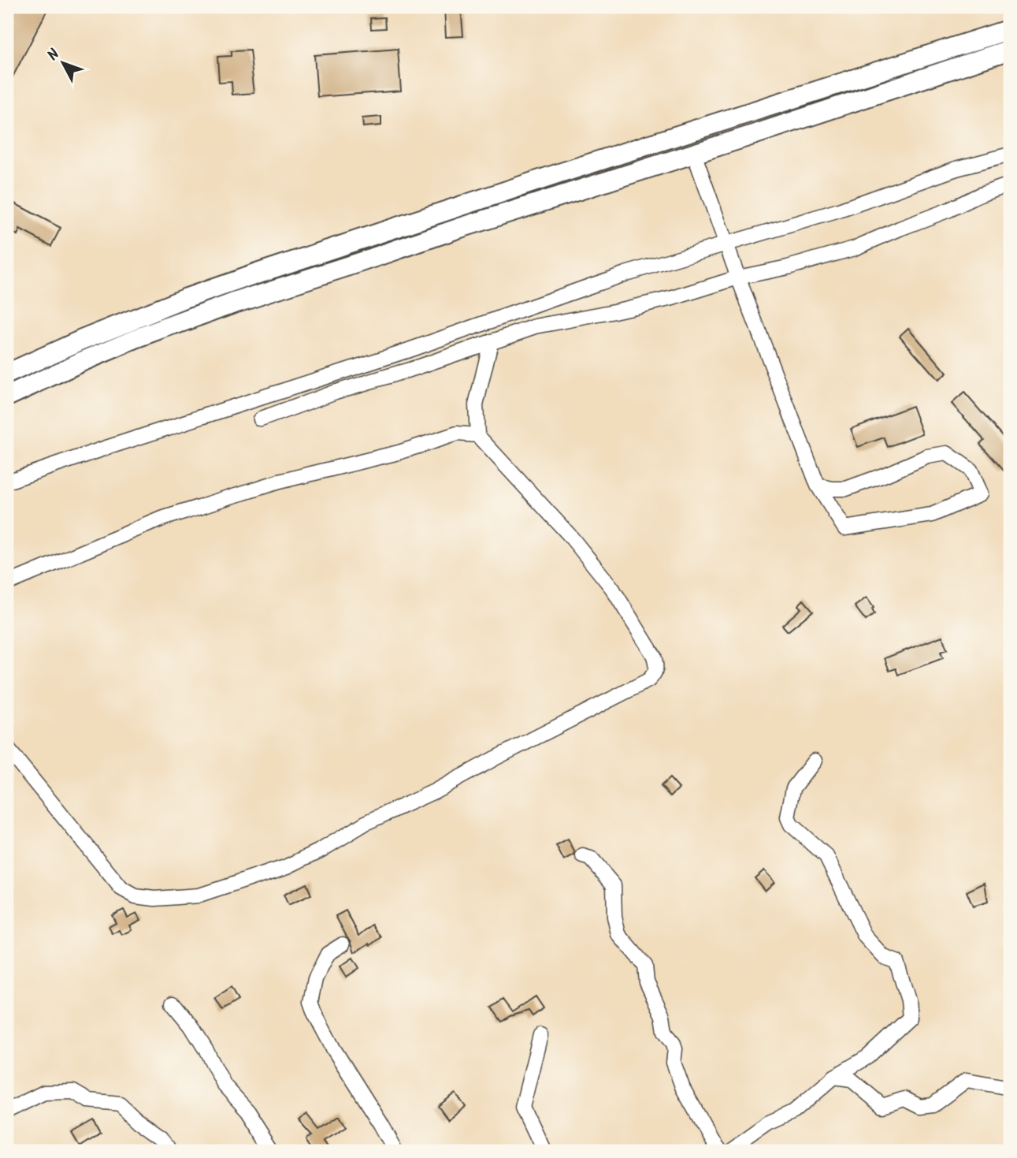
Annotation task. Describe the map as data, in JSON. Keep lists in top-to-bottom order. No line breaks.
{"north":"top left"}
